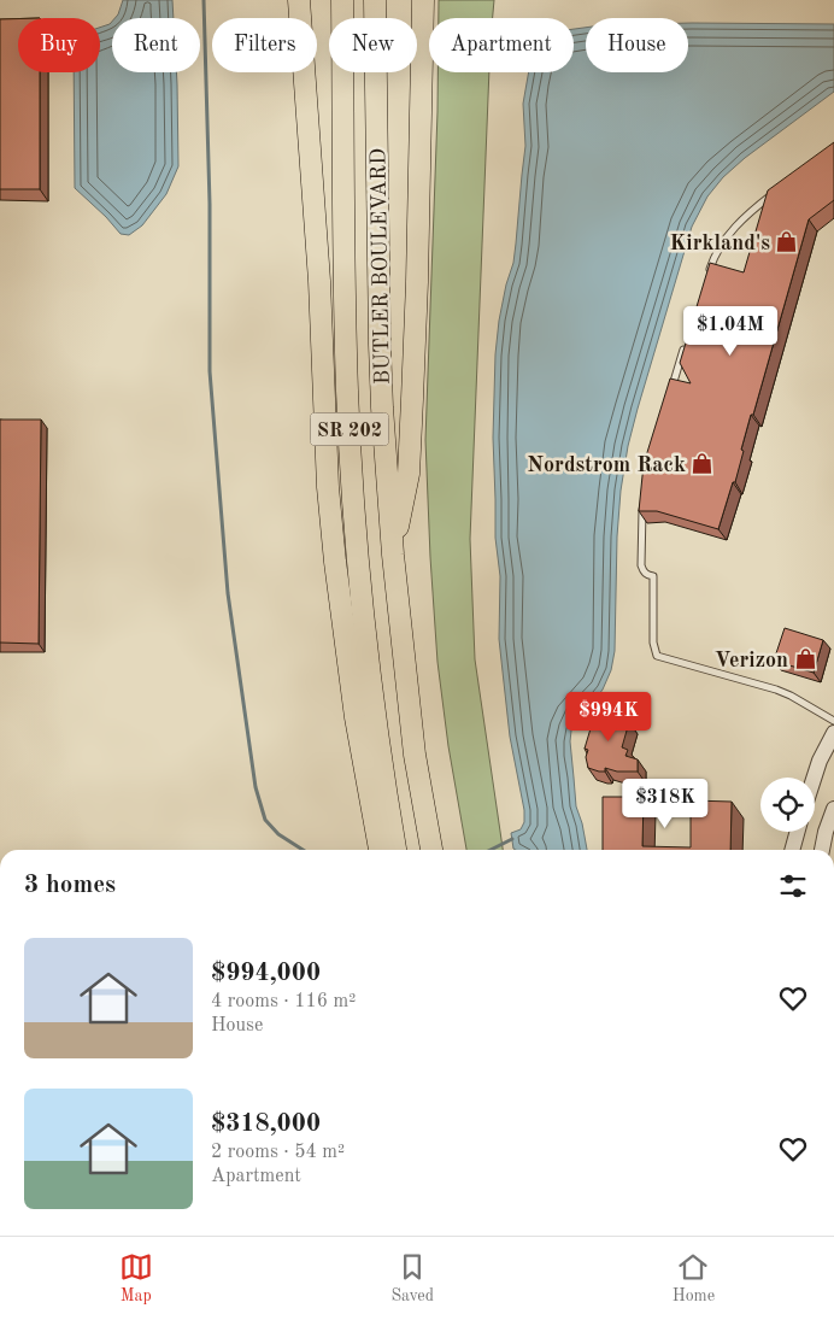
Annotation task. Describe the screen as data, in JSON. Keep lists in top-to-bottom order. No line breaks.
{"streets":{"highway":["BUTLER BOULEVARD","SR 202"]},"places":{"shop":["Kirkland's","Nordstrom Rack","Verizon"]},"page":{"chip":["Buy","Rent","Filters","New","Apartment","House"],"price":["$1.04M","$994K","$318K"],"heading":"3 homes","list":[{"name":"$994,000","note":"4 rooms · 116 m² · House"},{"name":"$318,000","note":"2 rooms · 54 m² · Apartment"}],"tabs":["Map","Saved","Home"]}}
